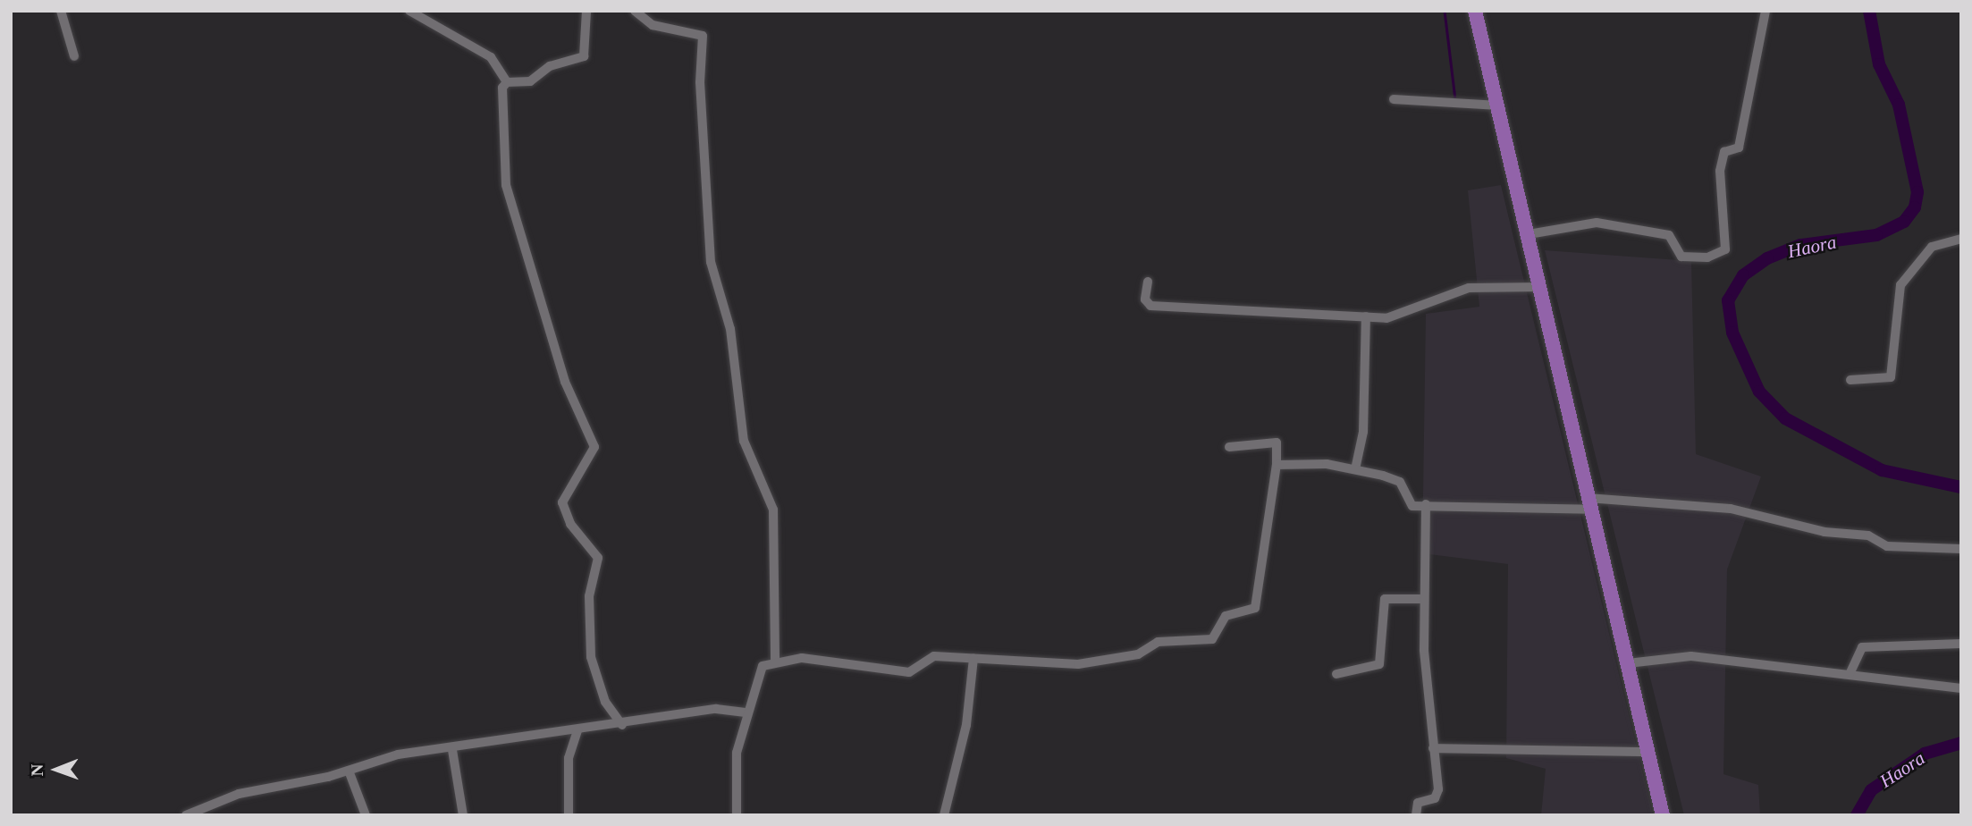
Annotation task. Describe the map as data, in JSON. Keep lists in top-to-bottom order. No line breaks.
{"water":["Haora"],"north":"left"}
